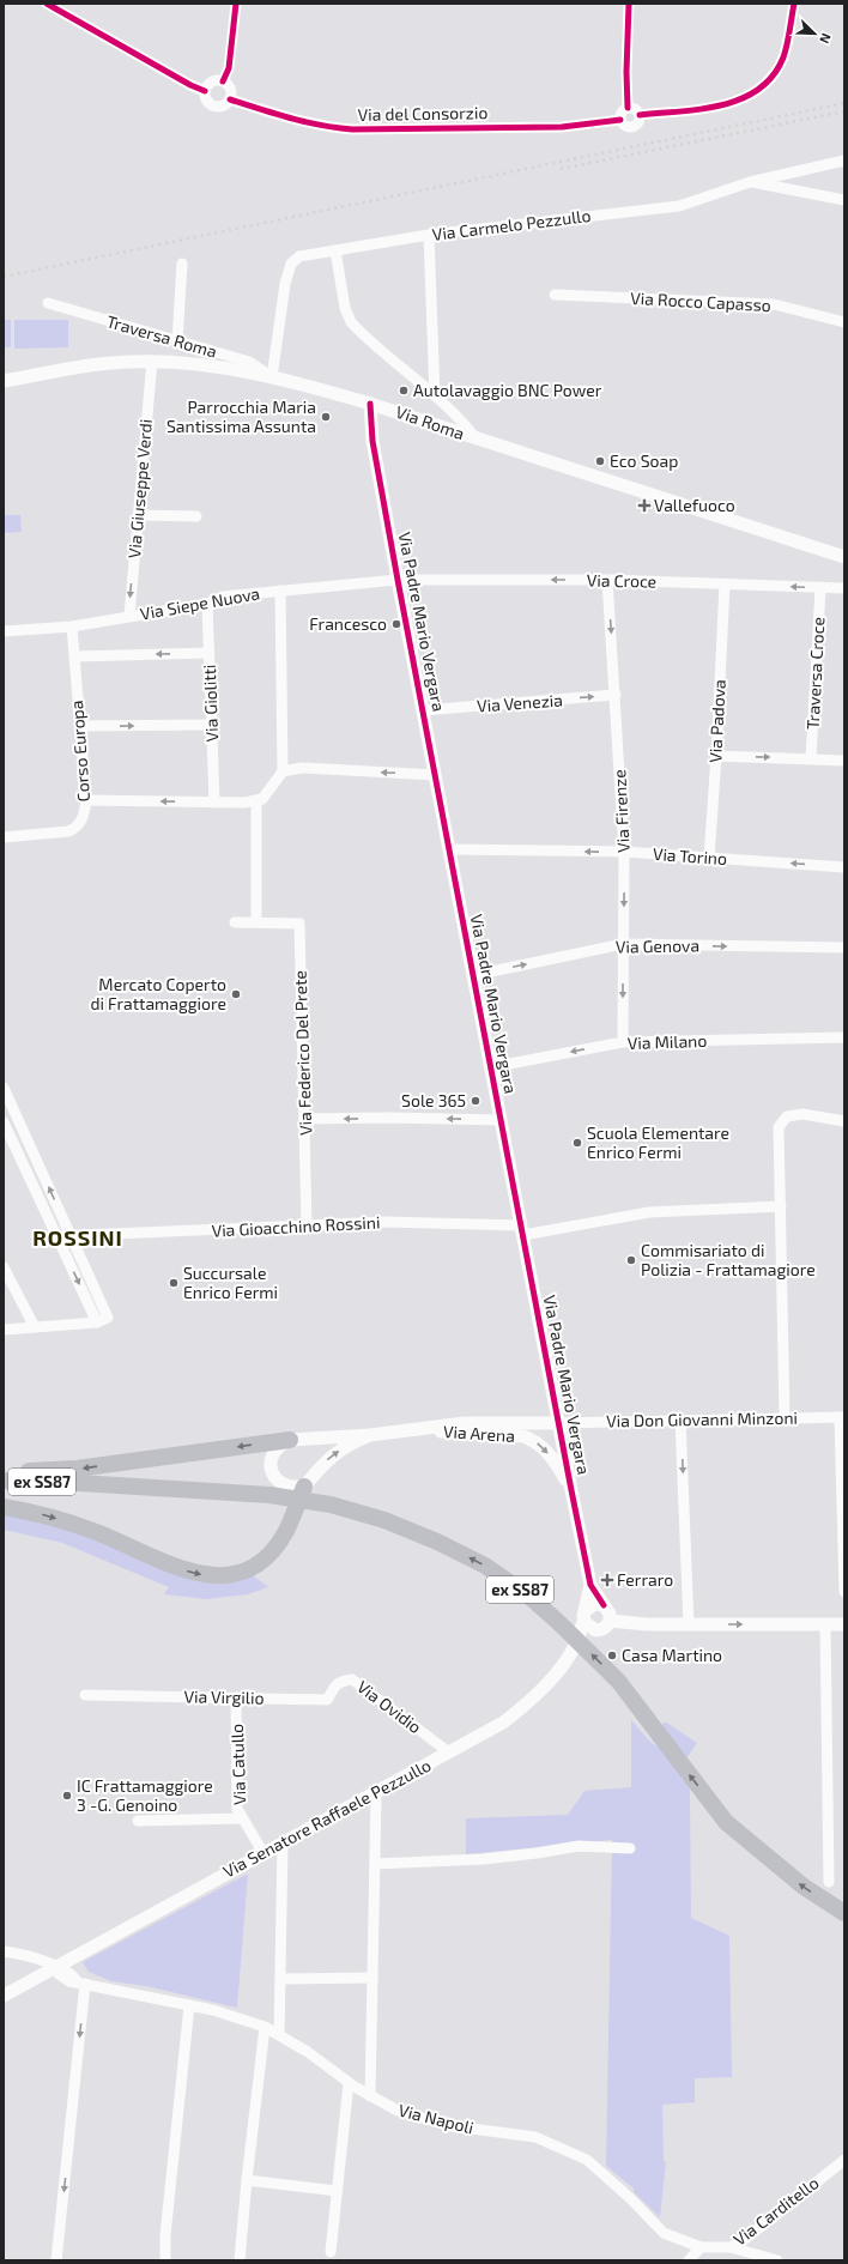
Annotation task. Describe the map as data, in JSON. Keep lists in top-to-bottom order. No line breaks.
{"streets":{"highway":["ex SS87"],"street":["Via del Consorzio","Via Carmelo Pezzullo","Via Rocco Capasso","Traversa Roma","Via Roma","Via Giuseppe Verdi","Via Croce","Via Siepe Nuova","Via Padre Mario Vergara","Traversa Croce","Via Giolitti","Via Venezia","Via Padova","Corso Europa","Via Firenze","Via Torino","Via Genova","Via Milano","Via Federico Del Prete","Via Gioacchino Rossini","Via Don Giovanni Minzoni","Via Arena","Via Virgilio","Via Ovidio","Via Catullo","Via Senatore Raffaele Pezzullo","Via Napoli","Via Carditello"]},"crossings":[["Via Carmelo Pezzullo","Traversa Roma"],["Via Carmelo Pezzullo","Via Roma"],["Traversa Roma","Via Roma"],["Via Roma","Via Giuseppe Verdi"],["Via Roma","Via Padre Mario Vergara"],["Via Giuseppe Verdi","Via Siepe Nuova"],["Via Croce","Via Siepe Nuova"],["Via Croce","Via Padre Mario Vergara"],["Via Croce","Traversa Croce"],["Via Croce","Via Padova"],["Via Croce","Via Firenze"],["Via Siepe Nuova","Via Padre Mario Vergara"],["Via Siepe Nuova","Via Giolitti"],["Via Siepe Nuova","Corso Europa"],["Via Padre Mario Vergara","Via Venezia"],["Via Padre Mario Vergara","Via Torino"],["Via Padre Mario Vergara","Via Genova"],["Via Padre Mario Vergara","Via Milano"],["Via Padre Mario Vergara","Via Gioacchino Rossini"],["Via Padre Mario Vergara","Via Don Giovanni Minzoni"],["Via Padre Mario Vergara","Via Arena"],["Via Padre Mario Vergara","Via Senatore Raffaele Pezzullo"],["Via Venezia","Via Firenze"],["Via Padova","Via Torino"],["Via Firenze","Via Torino"],["Via Firenze","Via Genova"],["Via Firenze","Via Milano"],["Via Federico Del Prete","Via Gioacchino Rossini"],["Via Don Giovanni Minzoni","Via Arena"],["Via Virgilio","Via Ovidio"],["Via Virgilio","Via Catullo"],["Via Ovidio","Via Senatore Raffaele Pezzullo"],["Via Catullo","Via Senatore Raffaele Pezzullo"],["Via Senatore Raffaele Pezzullo","Via Napoli"],["Via Napoli","Via Carditello"]],"one_way":["Via Giuseppe Verdi","Via Croce","Via Venezia","Via Firenze","Via Torino","Via Genova","Via Milano"],"districts":["ROSSINI"],"places":{"other":["Autolavaggio BNC Power","Parrocchia Maria Santissima Assunta","Eco Soap","Francesco","Mercato Coperto di Frattamaggiore","Sole 365","Scuola Elementare Enrico Fermi","Commisariato di Polizia - Frattamagiore","Succursale Enrico Fermi","Casa Martino","IC Frattamaggiore 3 -G. Genoino"],"health":["Vallefuoco","Ferraro"]},"north":"bottom right"}
